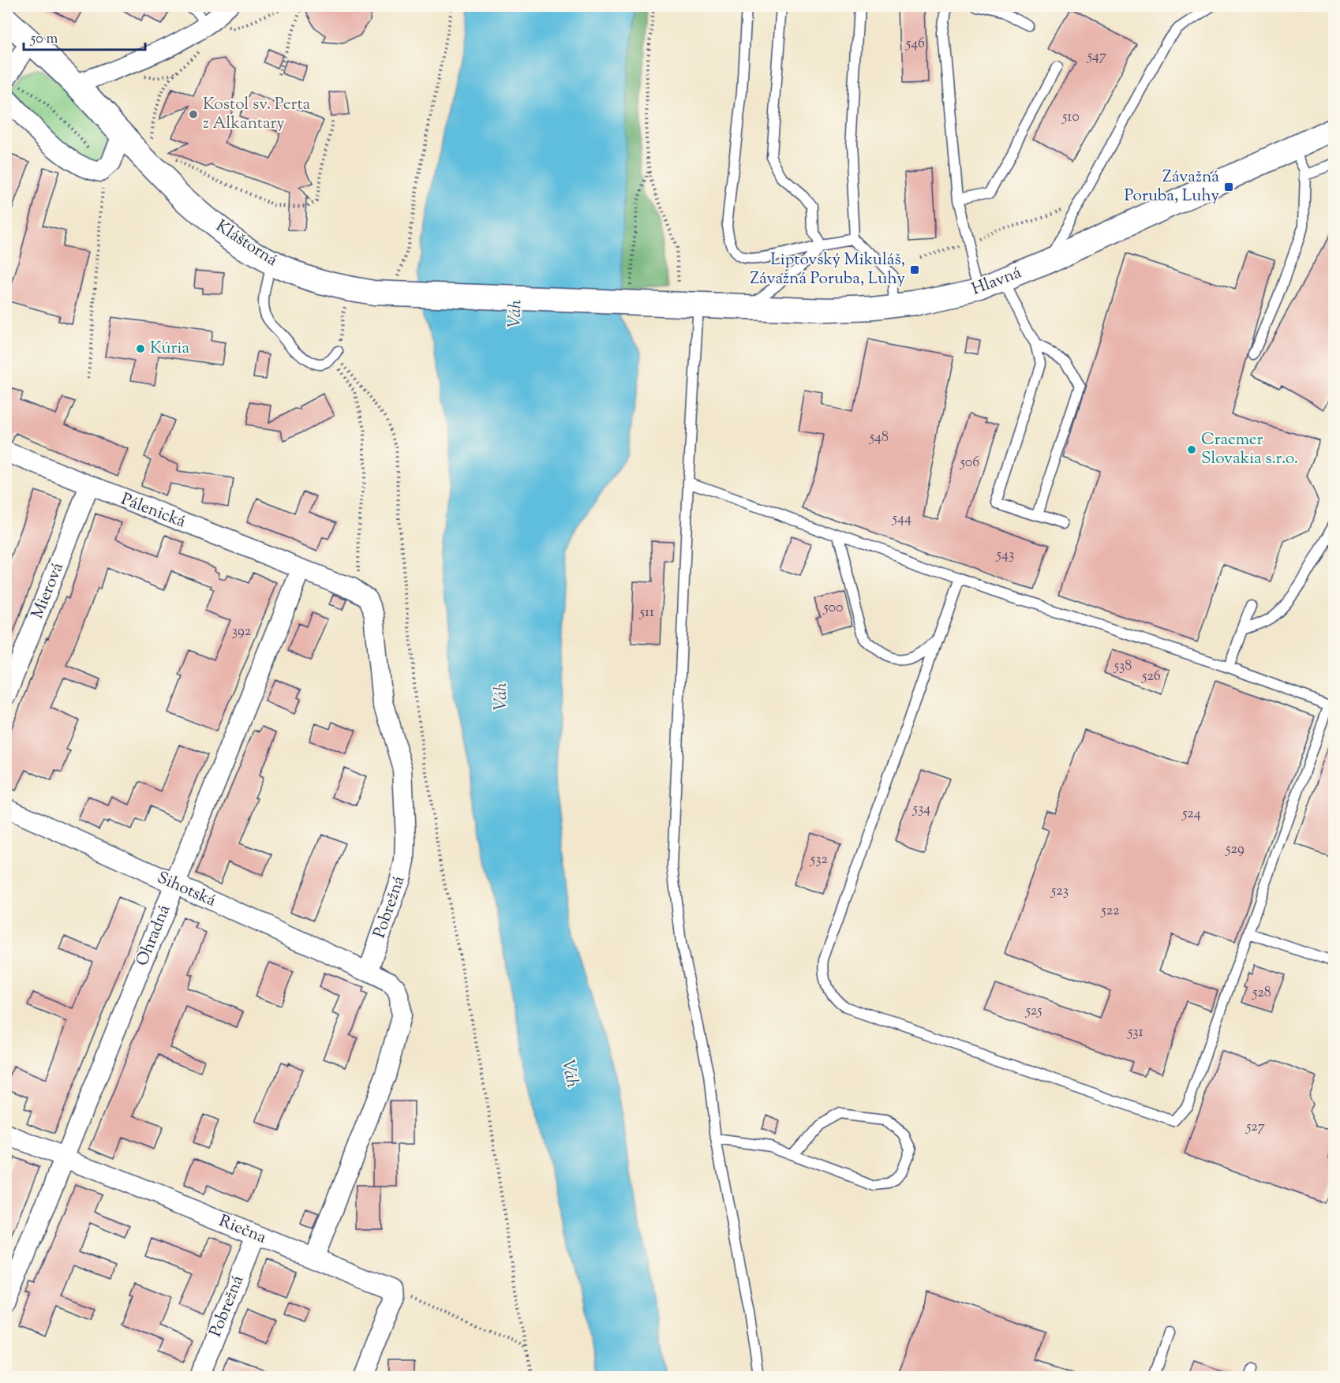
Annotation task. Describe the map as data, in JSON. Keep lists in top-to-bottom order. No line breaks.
{"streets":{"street":["Kláštorná","Hlavná","Pálenická","Mierová","Sihotská","Pobrežná","Ohradná","Riečna"]},"crossings":[["Kláštorná","Hlavná"],["Pálenická","Mierová"],["Pálenická","Ohradná"],["Sihotská","Pobrežná"],["Sihotská","Ohradná"],["Pobrežná","Riečna"],["Ohradná","Riečna"]],"water":["Váh"],"places":{"other":["Kostol sv. Perta z Alkantary","Kúria","Craemer Slovakia s.r.o."],"transit":["Závažná Poruba, Luhy","Liptovský Mikuláš, Závažná Poruba, Luhy"]},"house_numbers":["546","547","510","548","506","544","543","500","511","392","538","526","534","524","529","532","523","522","528","525","531","527"],"scale_bar":"50 m"}
